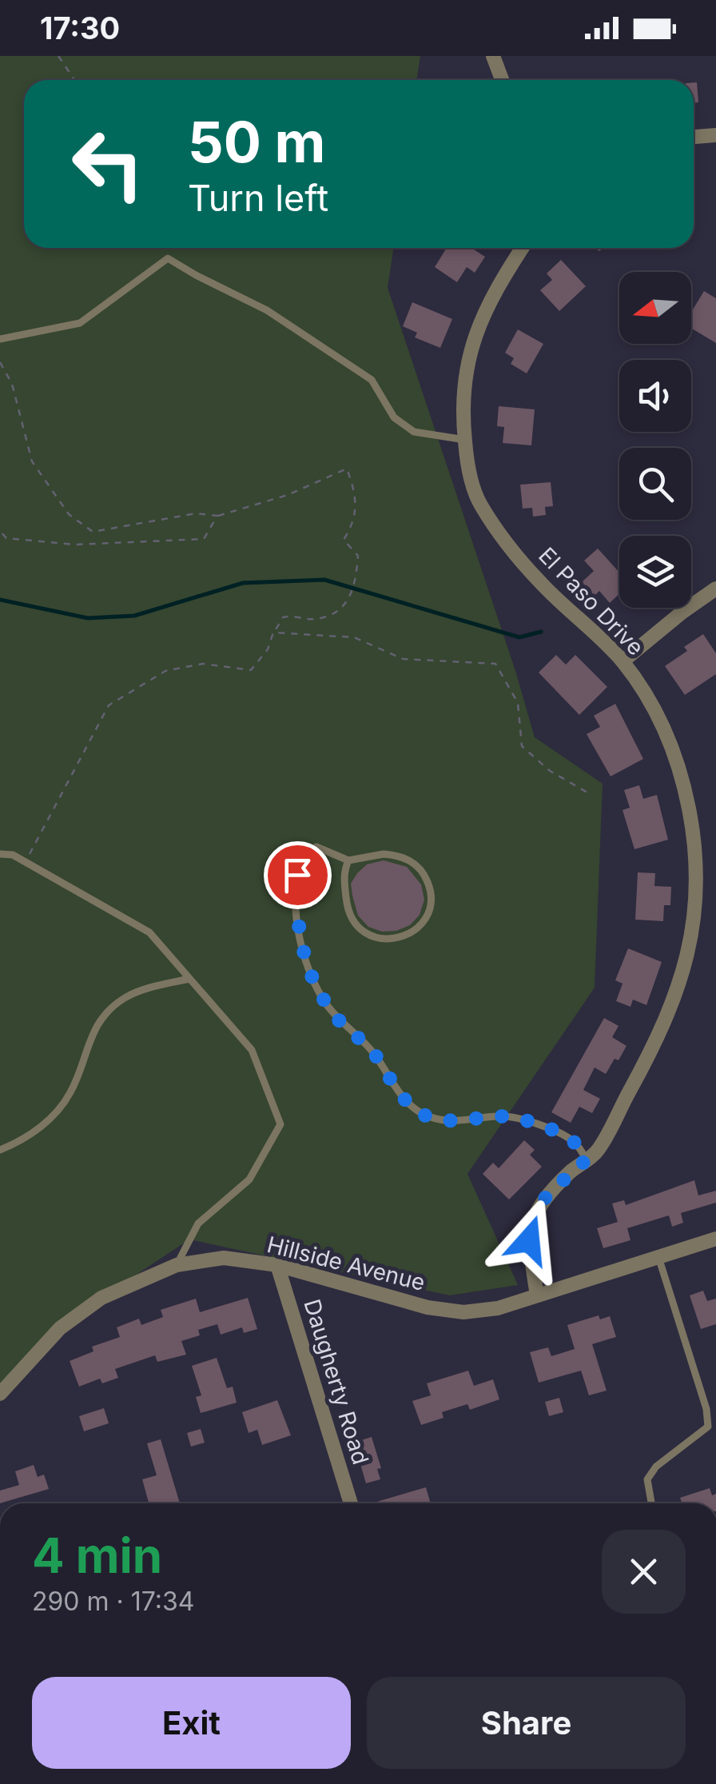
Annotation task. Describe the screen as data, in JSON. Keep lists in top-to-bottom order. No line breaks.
{"streets":{"street":["El Paso Drive","Hillside Avenue","Daugherty Road"]},"crossings":[["El Paso Drive","Hillside Avenue"],["Hillside Avenue","Daugherty Road"]],"north":"left","page":{"status":"17:30","turn":["50 m","Turn left"],"heading":["4 min","290 m · 17:34"],"buttons":["Exit","Share"]}}
